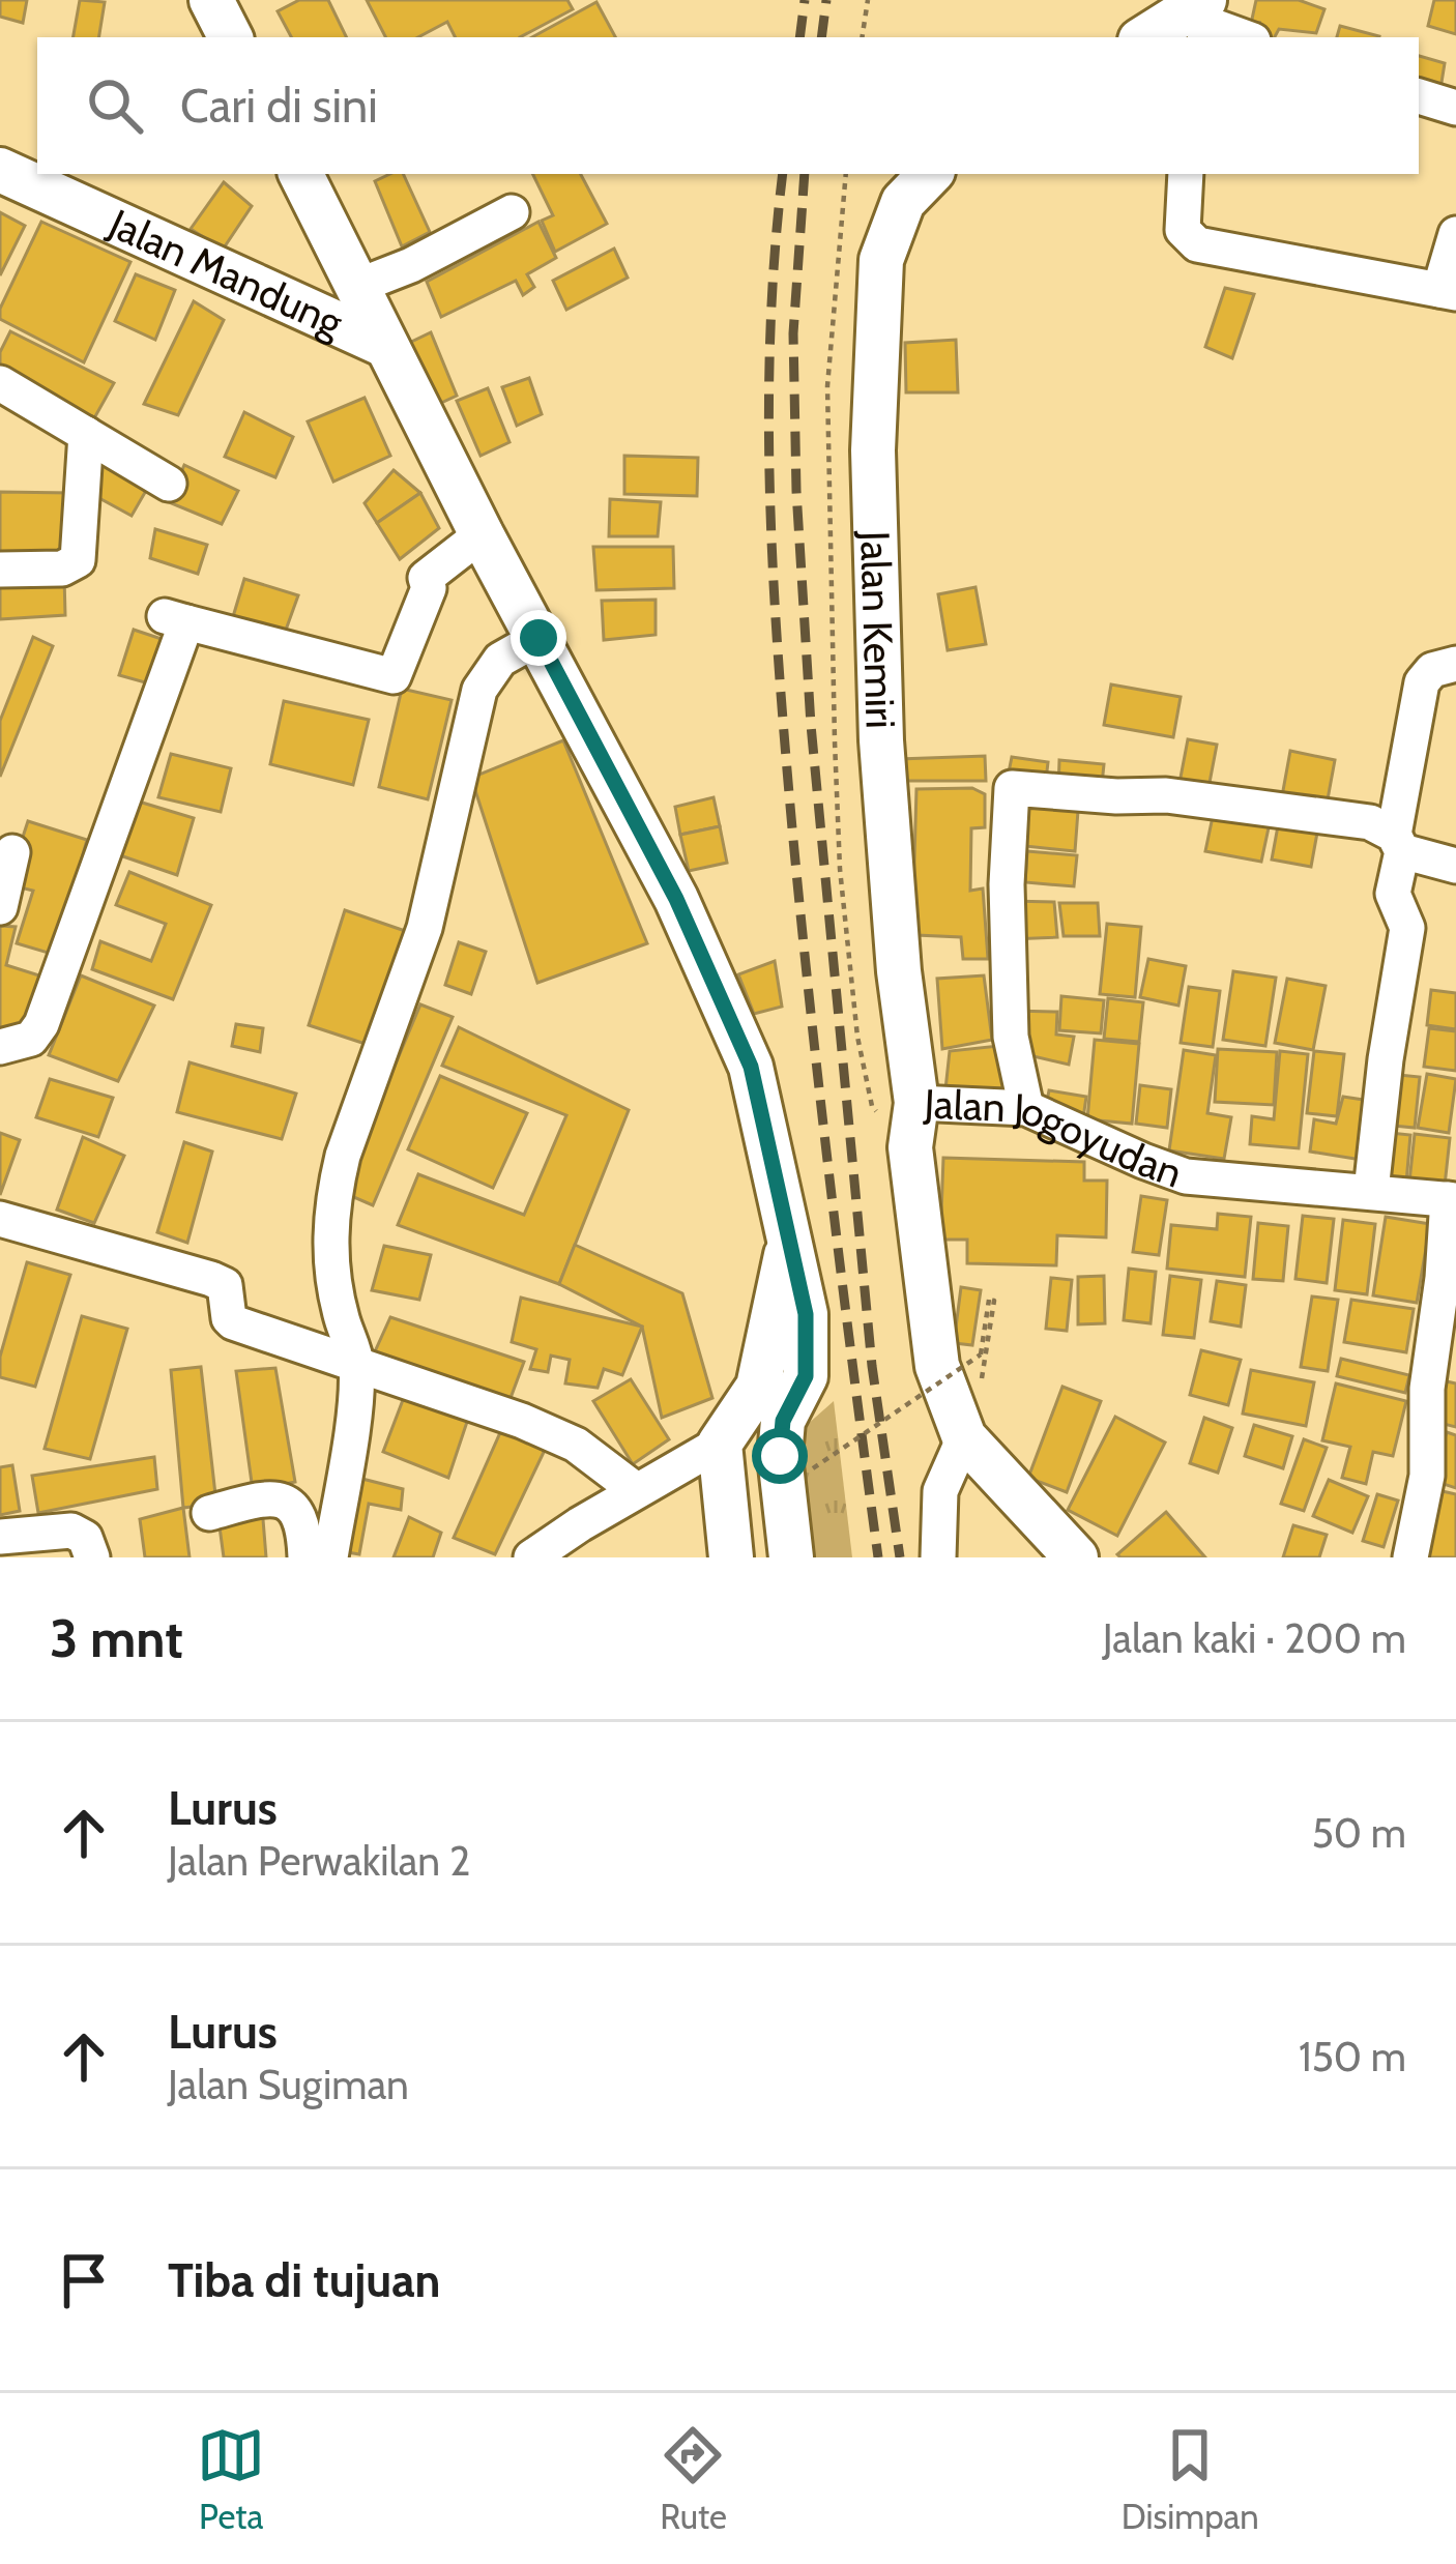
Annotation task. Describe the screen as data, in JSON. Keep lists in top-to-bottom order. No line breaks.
{"streets":{"main road":["Jalan Mandung","Jalan Kemiri","Jalan Jogoyudan"]},"crossings":[["Jalan Kemiri","Jalan Jogoyudan"]],"page":{"search":"Cari di sini","heading":["3 mnt","Jalan kaki · 200 m"],"list":[["Lurus","Jalan Perwakilan 2","50 m"],["Lurus","Jalan Sugiman","150 m"],"Tiba di tujuan"],"nav":["Peta","Rute","Disimpan"]}}
